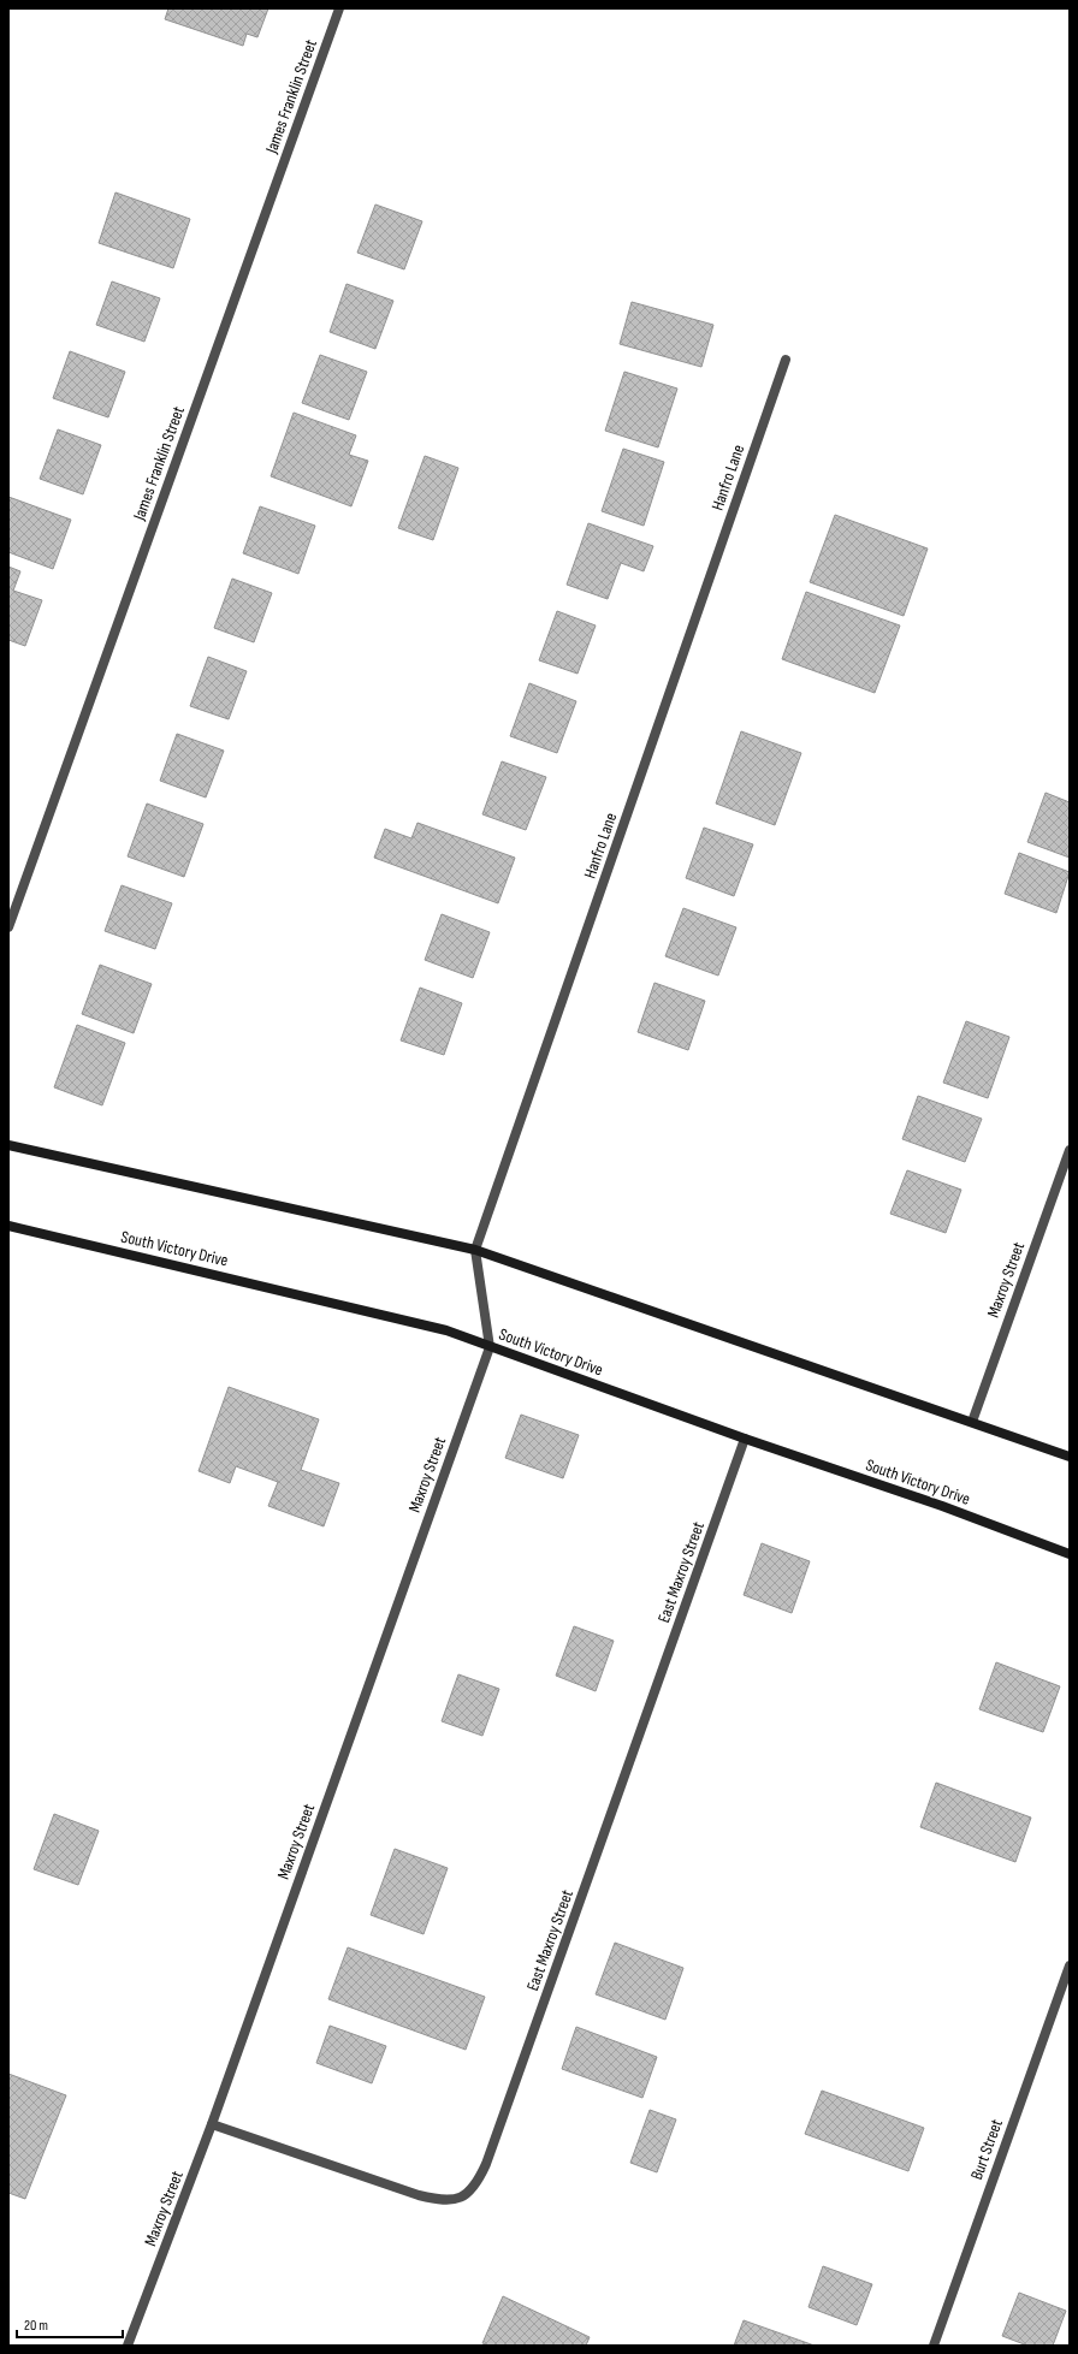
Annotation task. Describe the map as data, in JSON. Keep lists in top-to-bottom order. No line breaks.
{"streets":{"main road":["South Victory Drive"],"street":["James Franklin Street","Hanfro Lane","Maxroy Street","East Maxroy Street","Burt Street"]},"crossings":[["Hanfro Lane","South Victory Drive"],["Hanfro Lane","Maxroy Street"],["South Victory Drive","Maxroy Street"],["South Victory Drive","East Maxroy Street"],["Maxroy Street","East Maxroy Street"]],"scale_bar":"20 m"}
